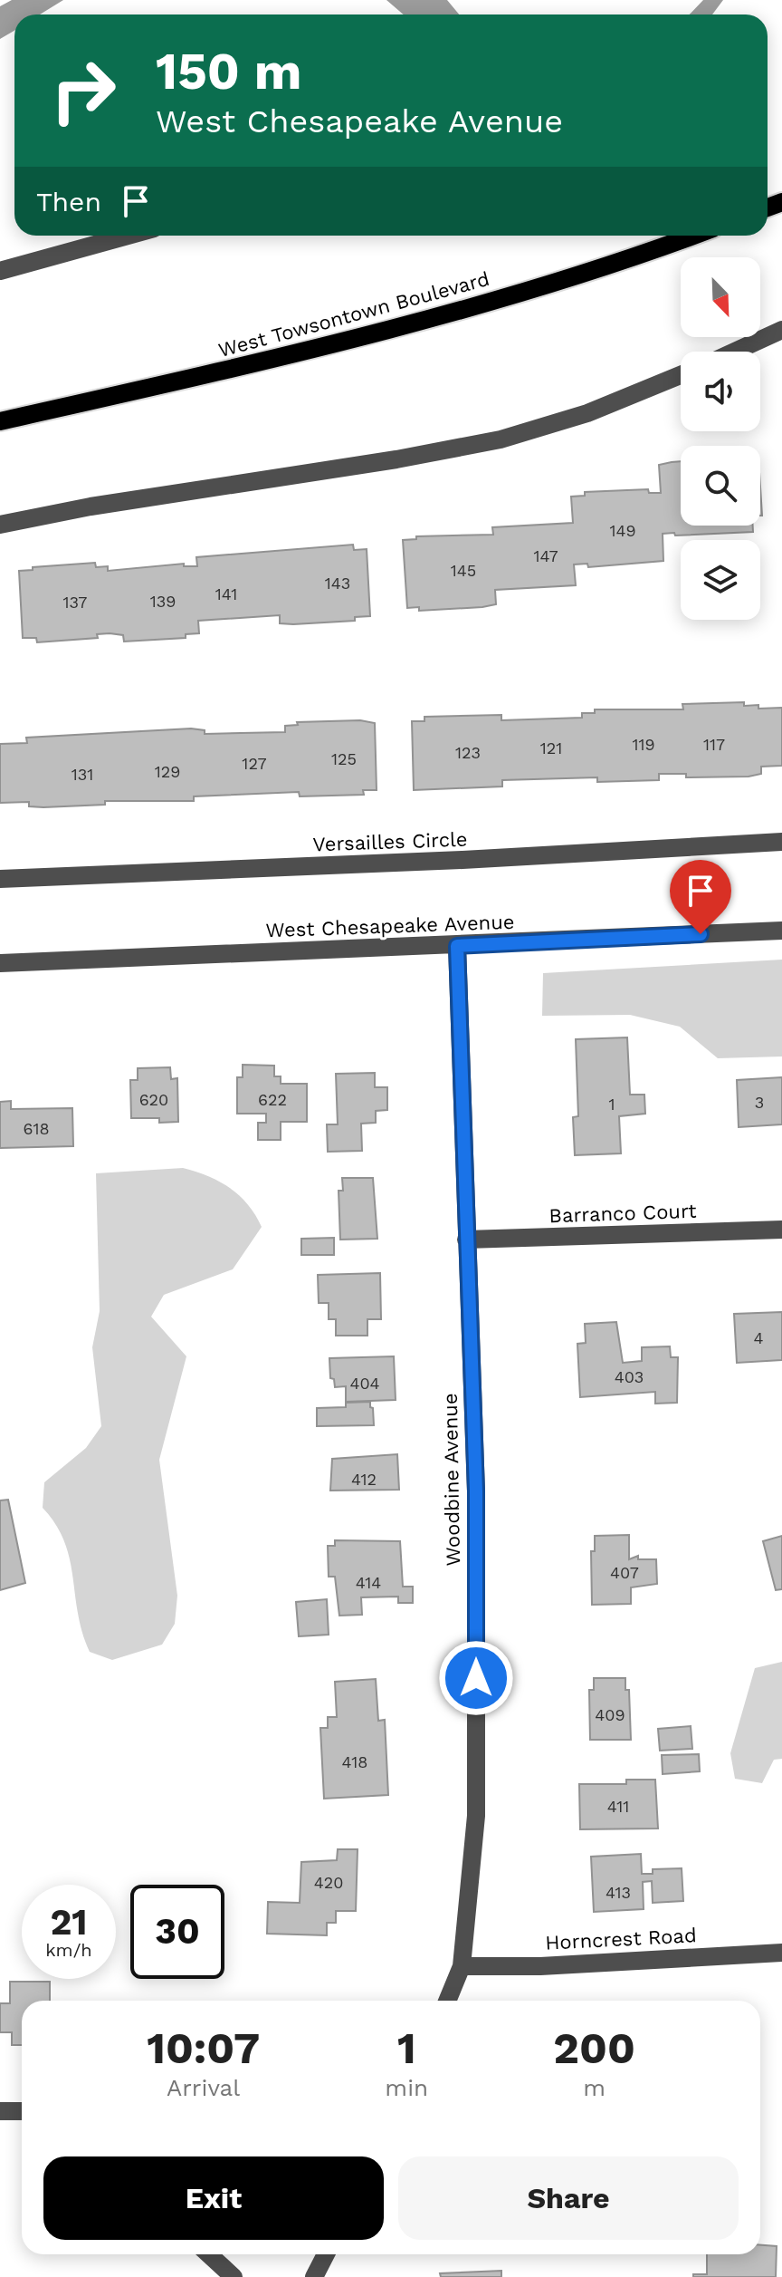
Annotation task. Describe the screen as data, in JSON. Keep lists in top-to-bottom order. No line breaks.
{"streets":{"main road":["West Towsontown Boulevard"],"street":["Versailles Circle","West Chesapeake Avenue","Barranco Court","Woodbine Avenue","Horncrest Road"]},"crossings":[["West Chesapeake Avenue","Woodbine Avenue"],["Barranco Court","Woodbine Avenue"],["Woodbine Avenue","Horncrest Road"]],"house_numbers":["149","147","145","143","141","139","137","119","117","121","123","125","127","129","131","620","622","3","1","618","4","403","404","412","407","414","409","418","411","420","413"],"north":"bottom right","page":{"turn":["150 m","West Chesapeake Avenue"],"then":"Then","speed":"21 km/h","limit":"30","eta":["10:07","Arrival","1","min","200","m"],"buttons":["Exit","Share"]}}
